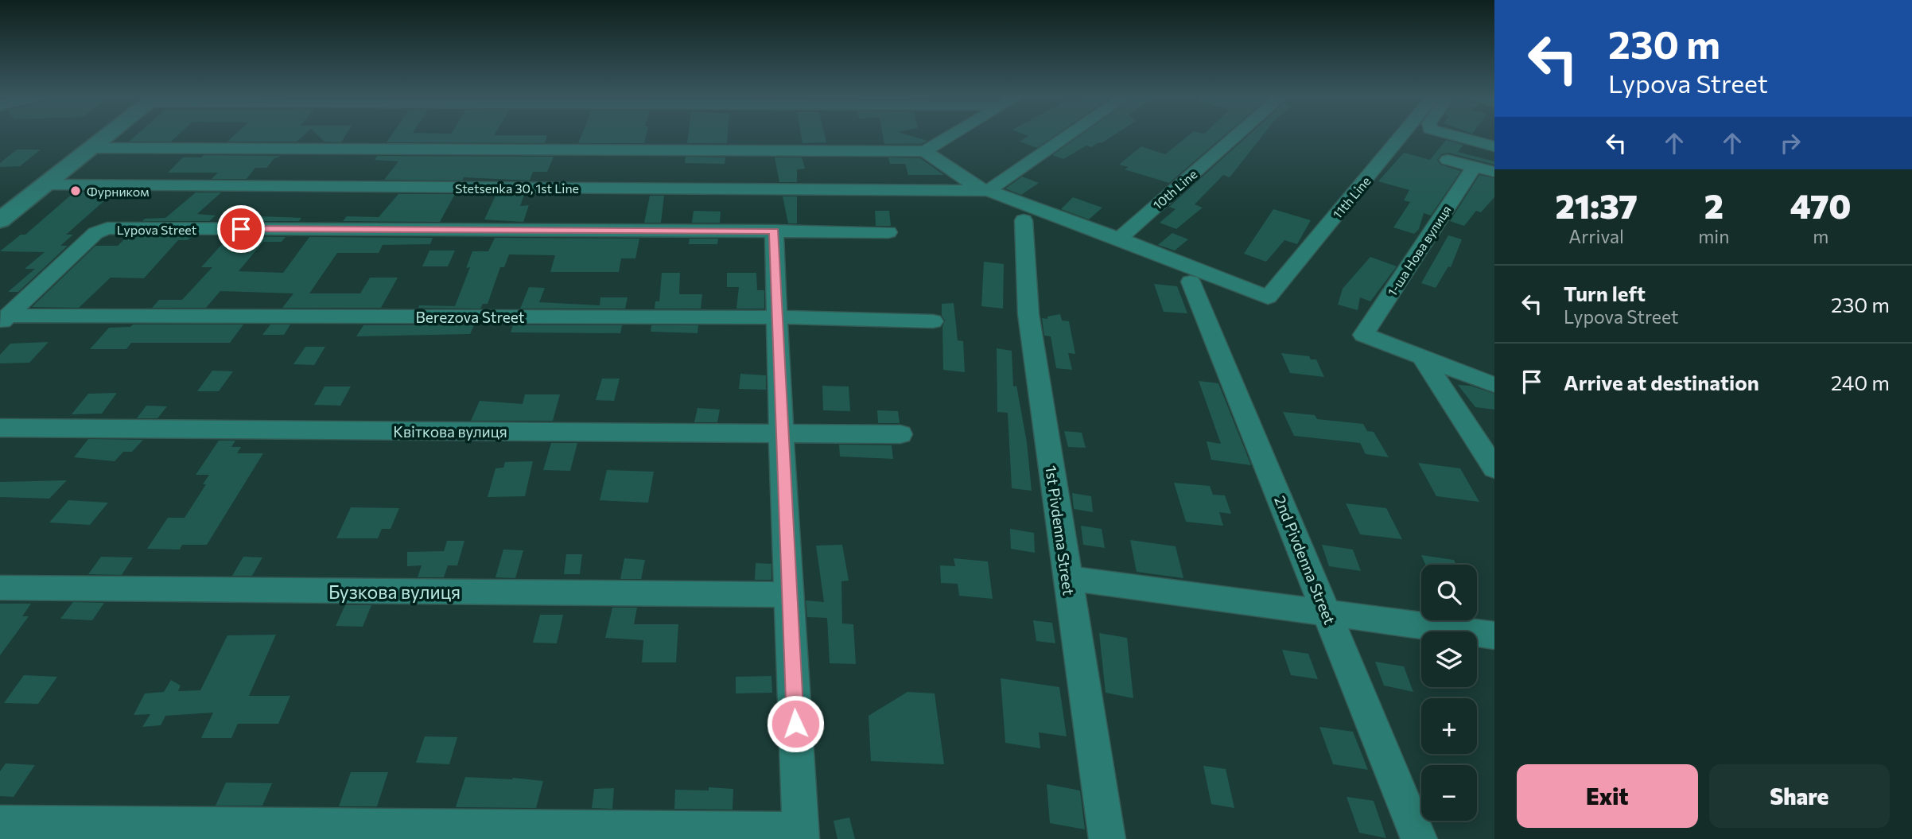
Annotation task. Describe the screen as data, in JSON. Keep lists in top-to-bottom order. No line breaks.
{"streets":{"street":["Stetsenka 30, 1st Line","10th Line","11th Line","Lypova Street","1-ша Нова вулиця","Berezova Street","Квіткова вулиця","1st Pivdenna Street","2nd Pivdenna Street","Бузкова вулиця"]},"crossings":[["10th Line","11th Line"],["Lypova Street","Berezova Street"]],"places":["Фурником"],"page":{"turn":["230 m","Lypova Street"],"eta":["21:37","Arrival","2","min","470","m"],"list":[{"name":"Turn left","note":"Lypova Street","value":"230 m"},{"name":"Arrive at destination","value":"240 m"}],"map_buttons":["+","−"],"buttons":["Exit","Share"]}}
